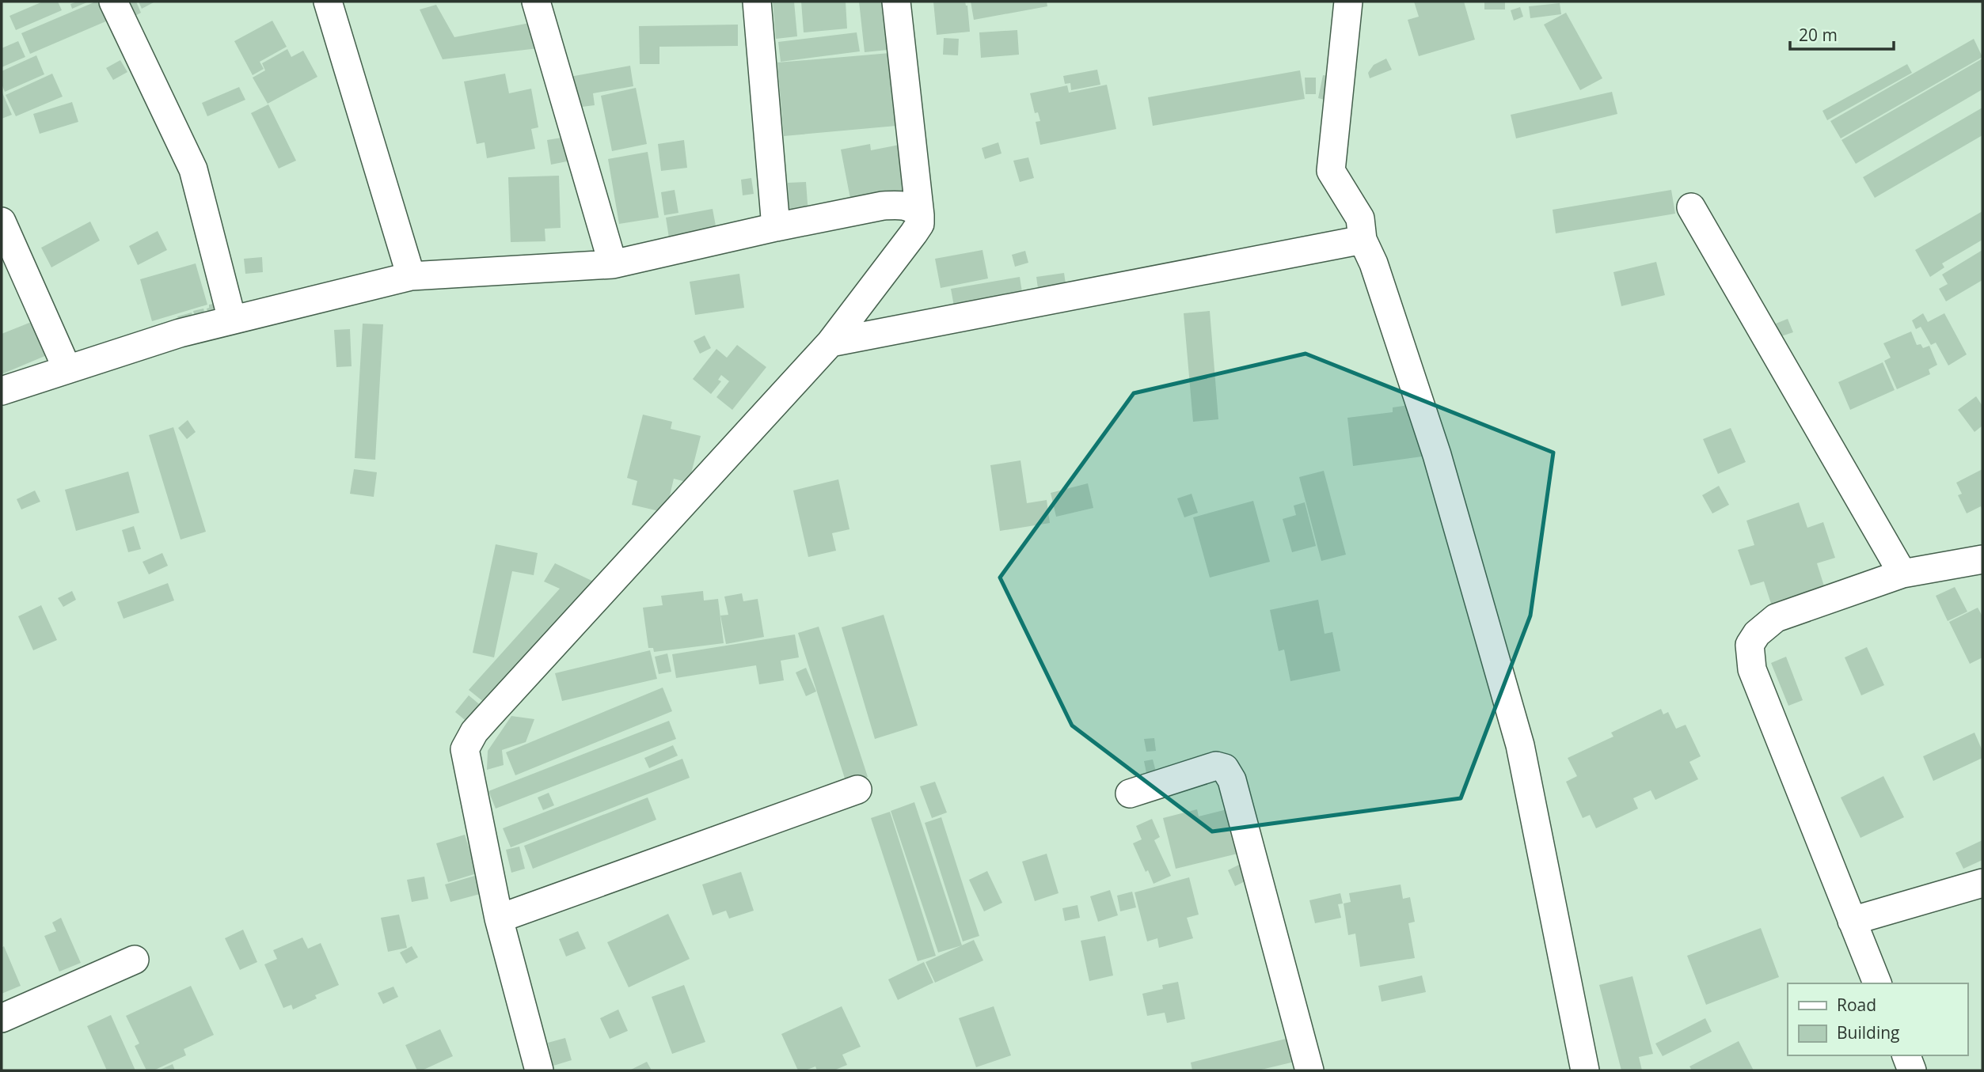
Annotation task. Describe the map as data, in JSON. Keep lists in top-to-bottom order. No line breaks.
{"legend":["Road","Building"],"scale_bar":"20 m"}
